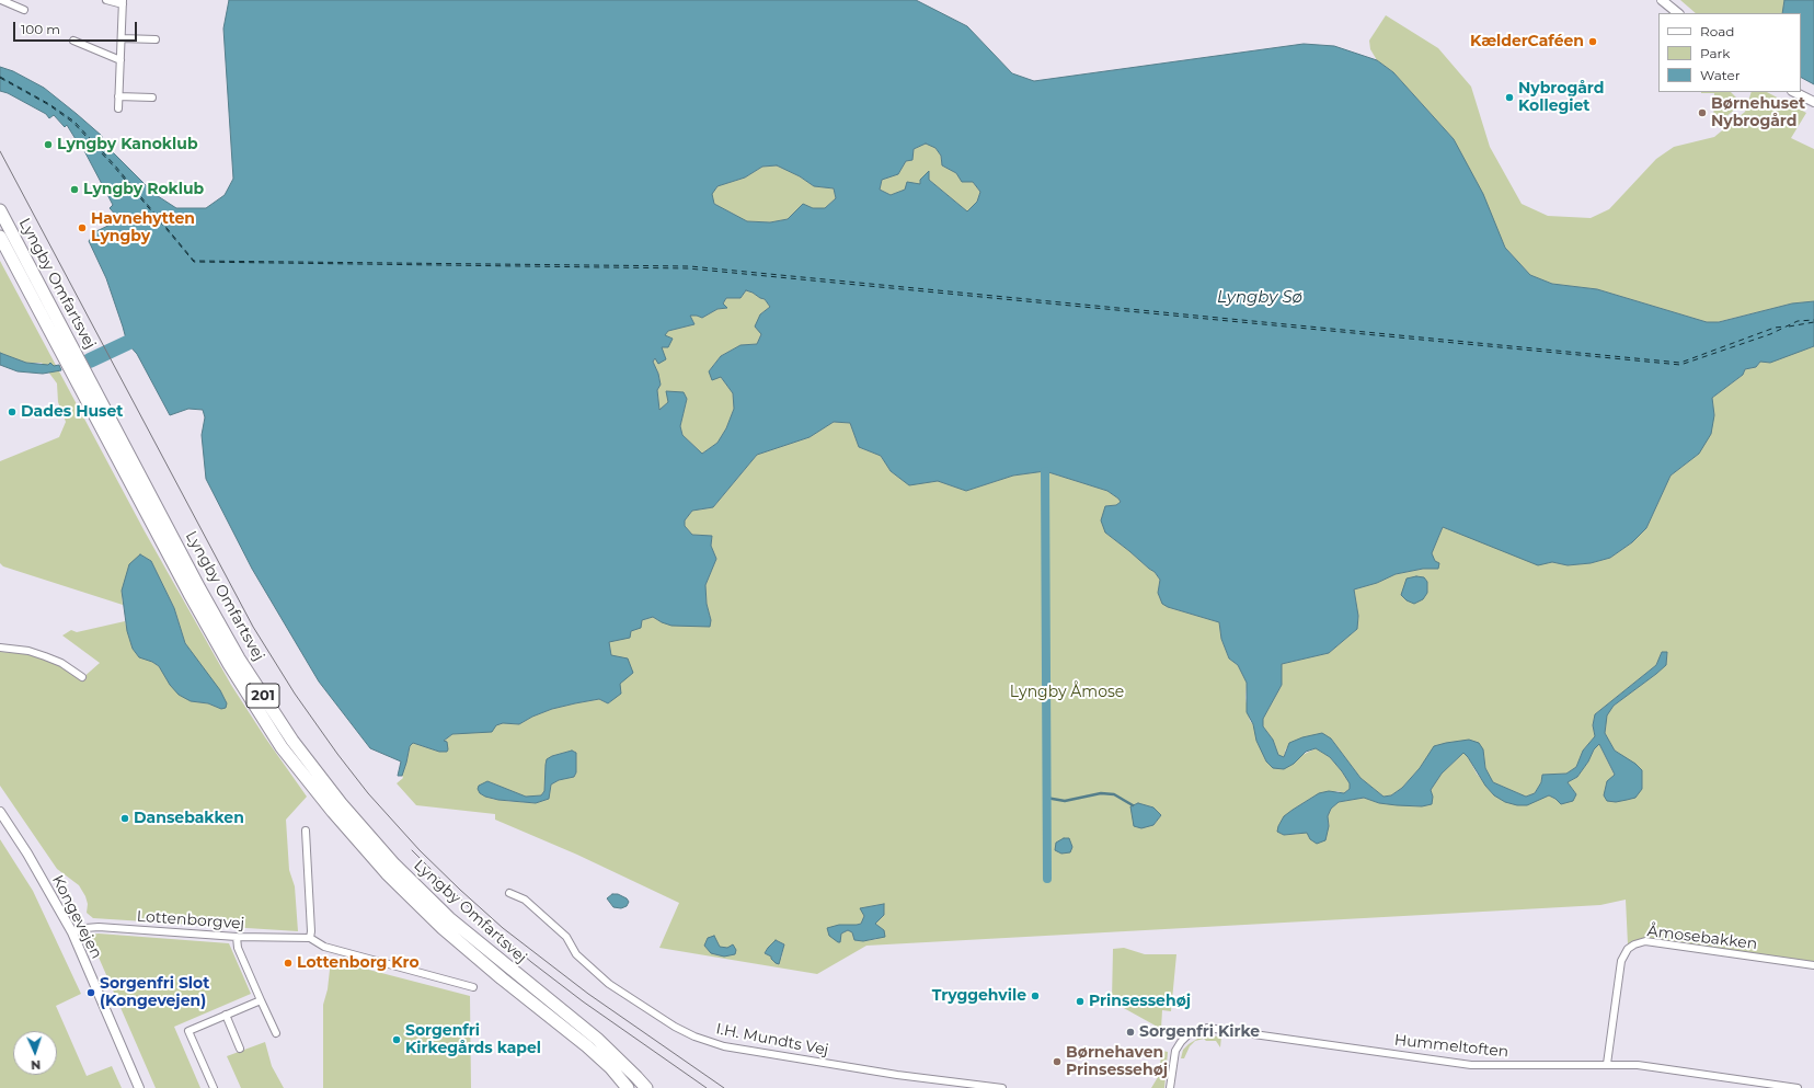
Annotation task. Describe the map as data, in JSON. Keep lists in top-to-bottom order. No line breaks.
{"streets":{"highway":["Lyngby Omfartsvej","201"],"street":["Kongevejen","Lottenborgvej","Åmosebakken","I.H. Mundts Vej","Hummeltoften"]},"crossings":[["Kongevejen","Lottenborgvej"],["Åmosebakken","Hummeltoften"]],"water":["Lyngby Sø"],"parks":["Lyngby Åmose"],"places":["KælderCaféen","Nybrogård Kollegiet","Børnehuset Nybrogård","Lyngby Kanoklub","Lyngby Roklub","Havnehytten Lyngby","Dades Huset","Dansebakken","Lottenborg Kro","Sorgenfri Slot (Kongevejen)","Tryggehvile","Prinsessehøj","Sorgenfri Kirke","Sorgenfri Kirkegårds kapel","Børnehaven Prinsessehøj"],"legend":["Road","Park","Water"],"scale_bar":"100 m","north":"bottom"}
